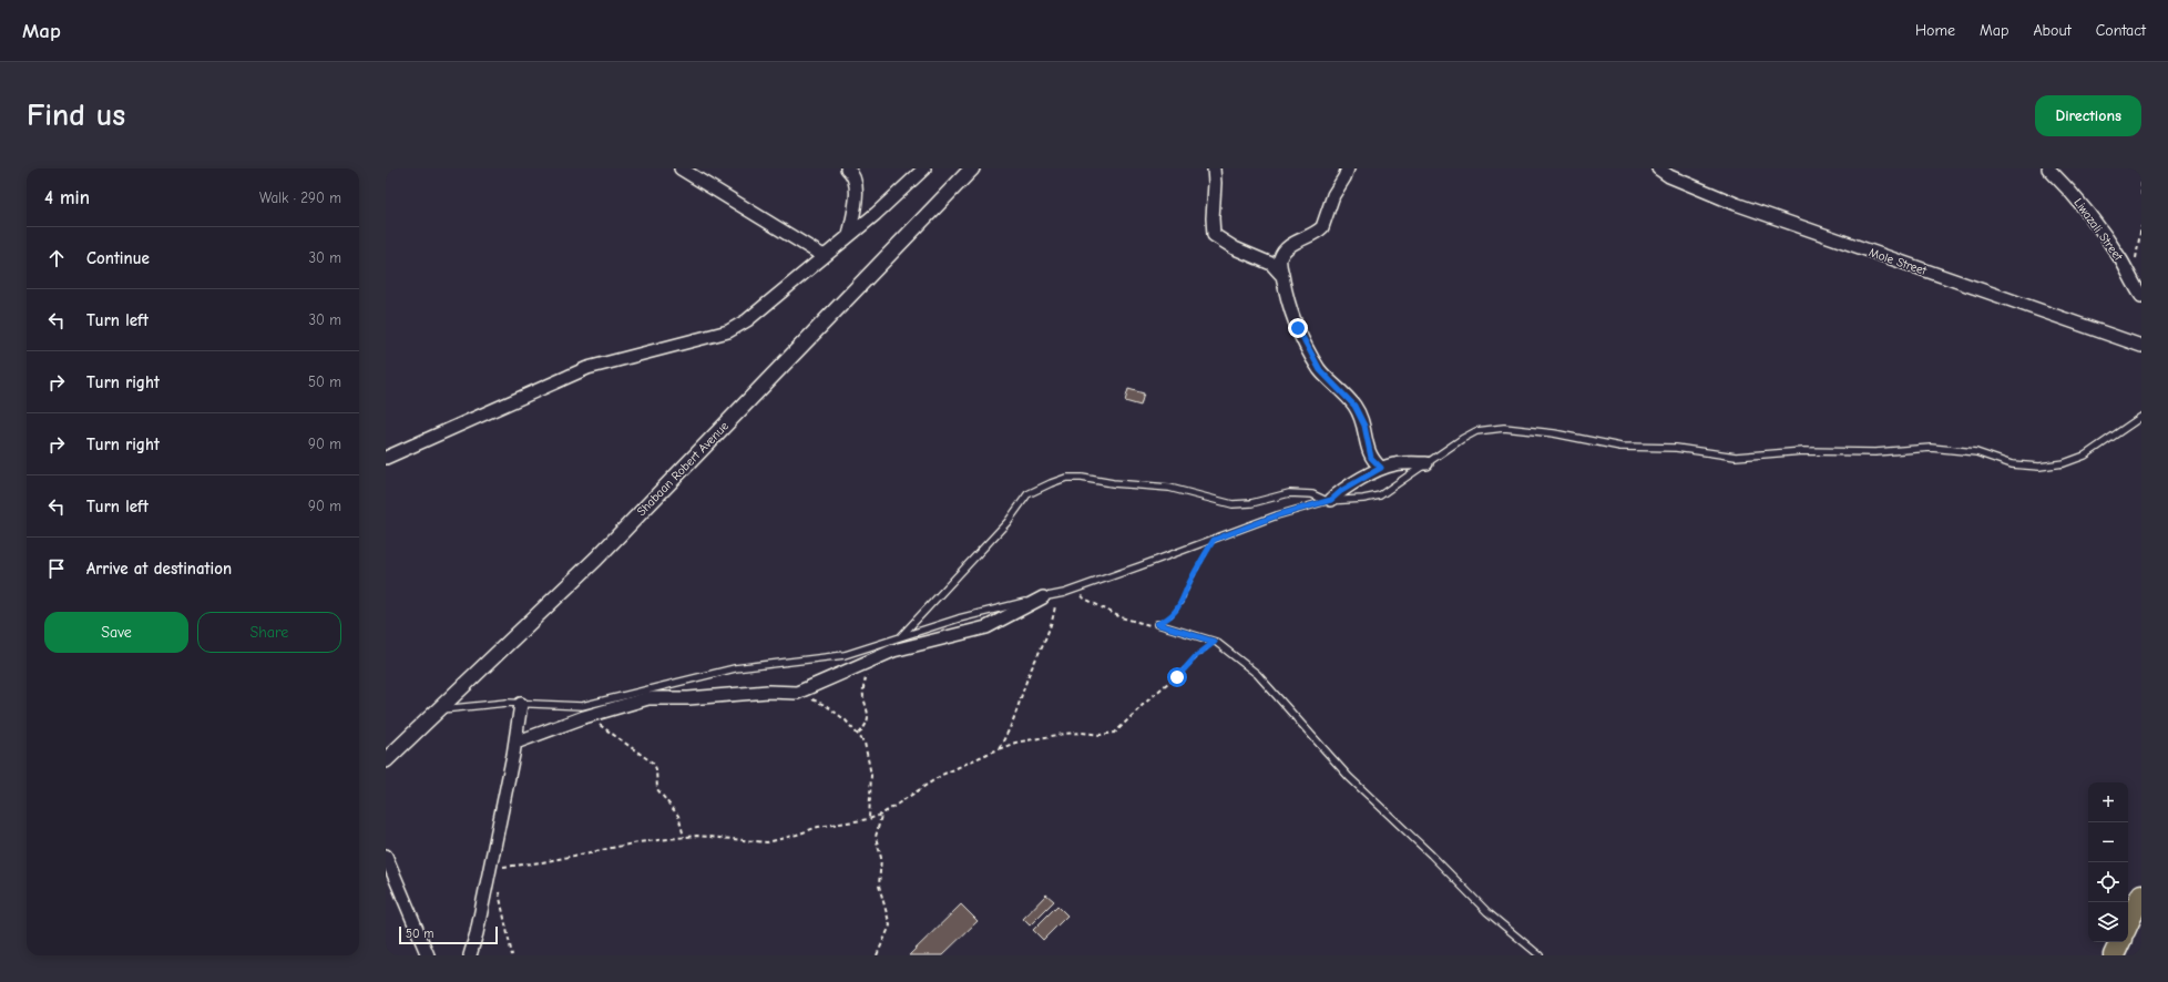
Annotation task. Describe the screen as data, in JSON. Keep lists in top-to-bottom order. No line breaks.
{"streets":{"street":["Liwazali Street","Mole Street","Shabaan Robert Avenue"]},"scale_bar":"50 m","page":{"header":"Map","nav":["Home","Map","About","Contact"],"buttons":["Directions",["Save","Share"]],"title":"Find us","heading":["4 min","Walk · 290 m"],"list":[["Continue","30 m"],["Turn left","30 m"],["Turn right","50 m"],["Turn right","90 m"],["Turn left","90 m"],"Arrive at destination"],"map_buttons":["+","−"],"scale":"50 m"}}
